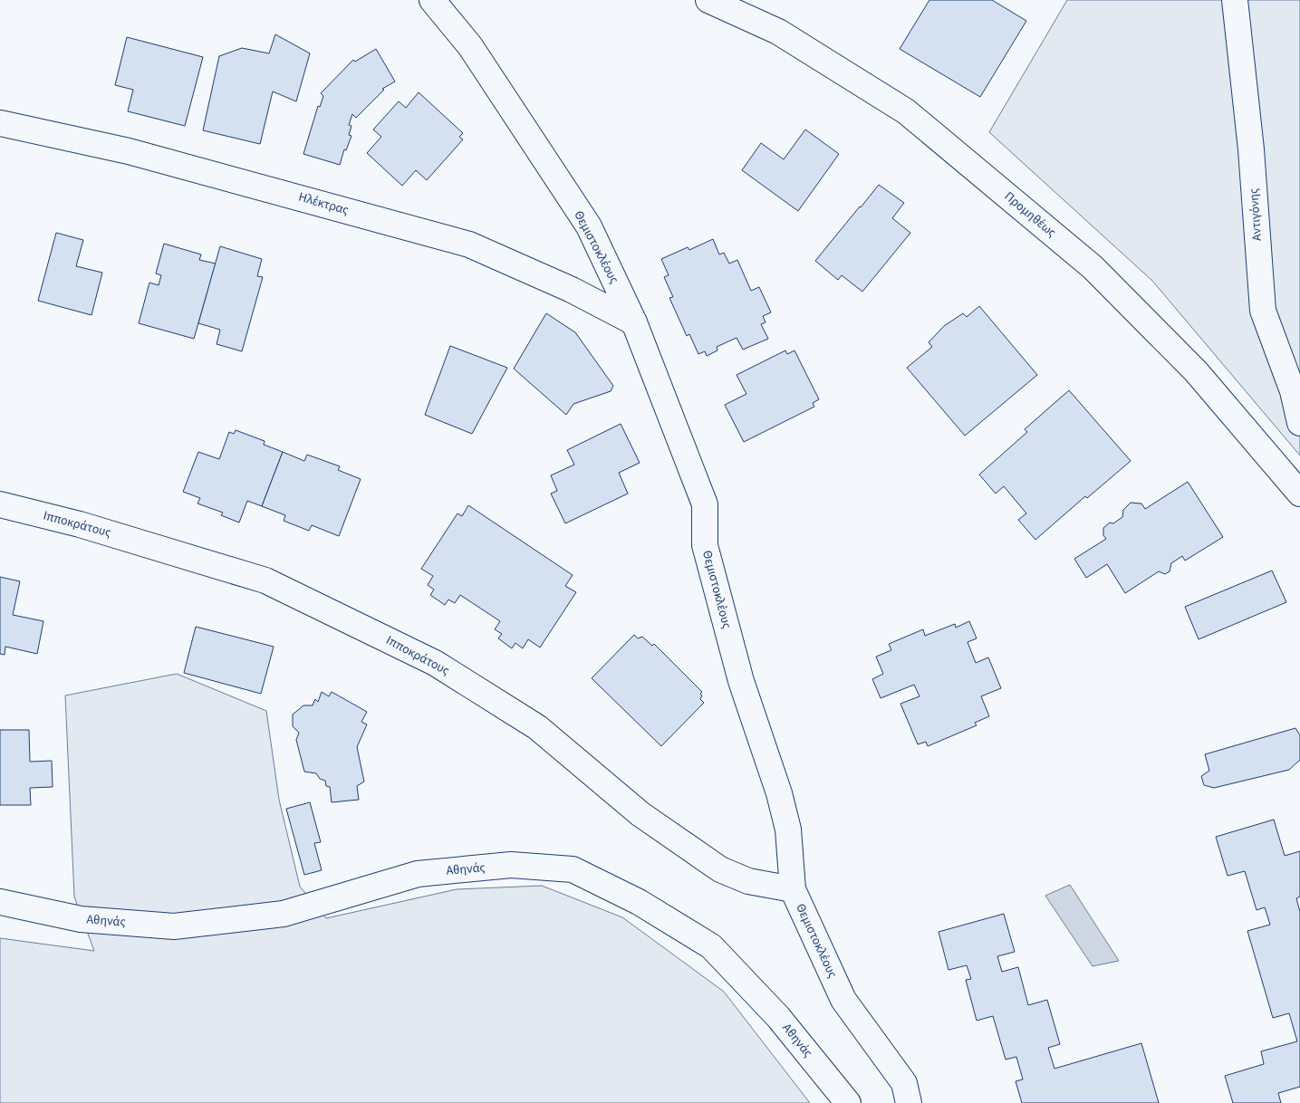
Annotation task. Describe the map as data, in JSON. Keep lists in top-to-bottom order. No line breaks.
{"streets":{"street":["Ηλέκτρας","Προμηθέως","Αντιγόνης","Θεμιστοκλέους","Ιπποκράτους","Αθηνάς"]},"crossings":[["Ηλέκτρας","Θεμιστοκλέους"],["Θεμιστοκλέους","Ιπποκράτους"]]}
